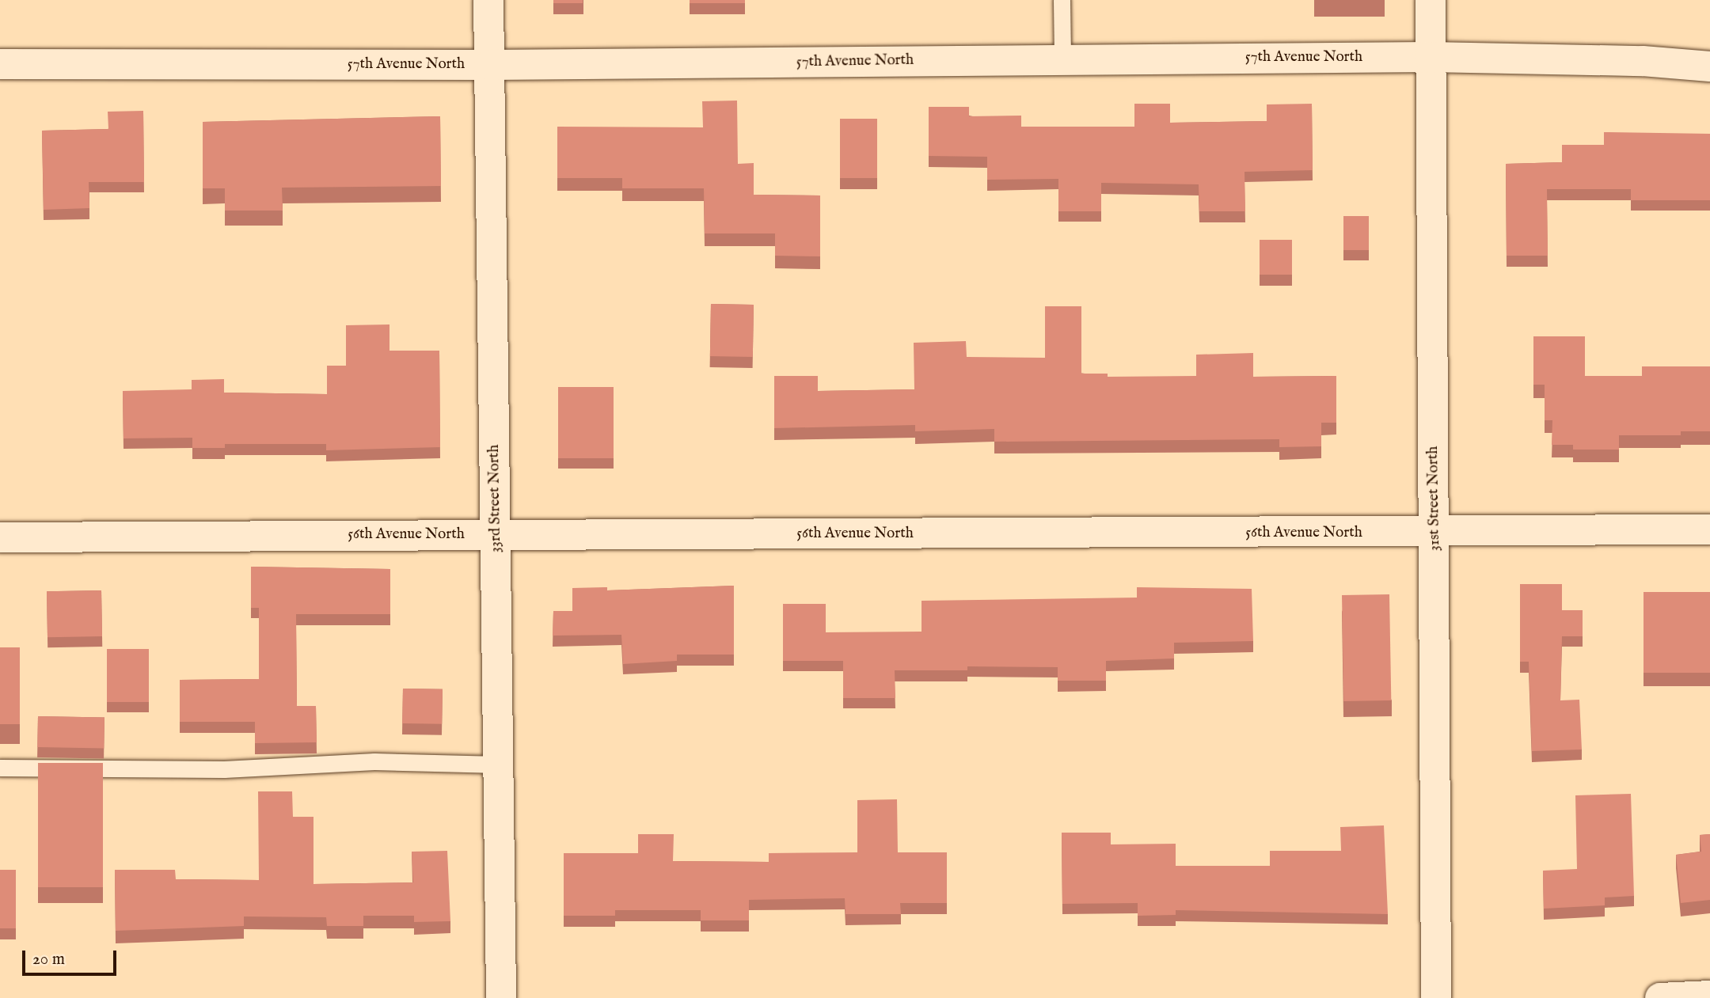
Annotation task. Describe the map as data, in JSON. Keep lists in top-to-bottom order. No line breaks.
{"streets":{"street":["57th Avenue North","33rd Street North","31st Street North","56th Avenue North"]},"crossings":[["57th Avenue North","33rd Street North"],["57th Avenue North","31st Street North"],["33rd Street North","56th Avenue North"],["31st Street North","56th Avenue North"]],"scale_bar":"20 m"}
